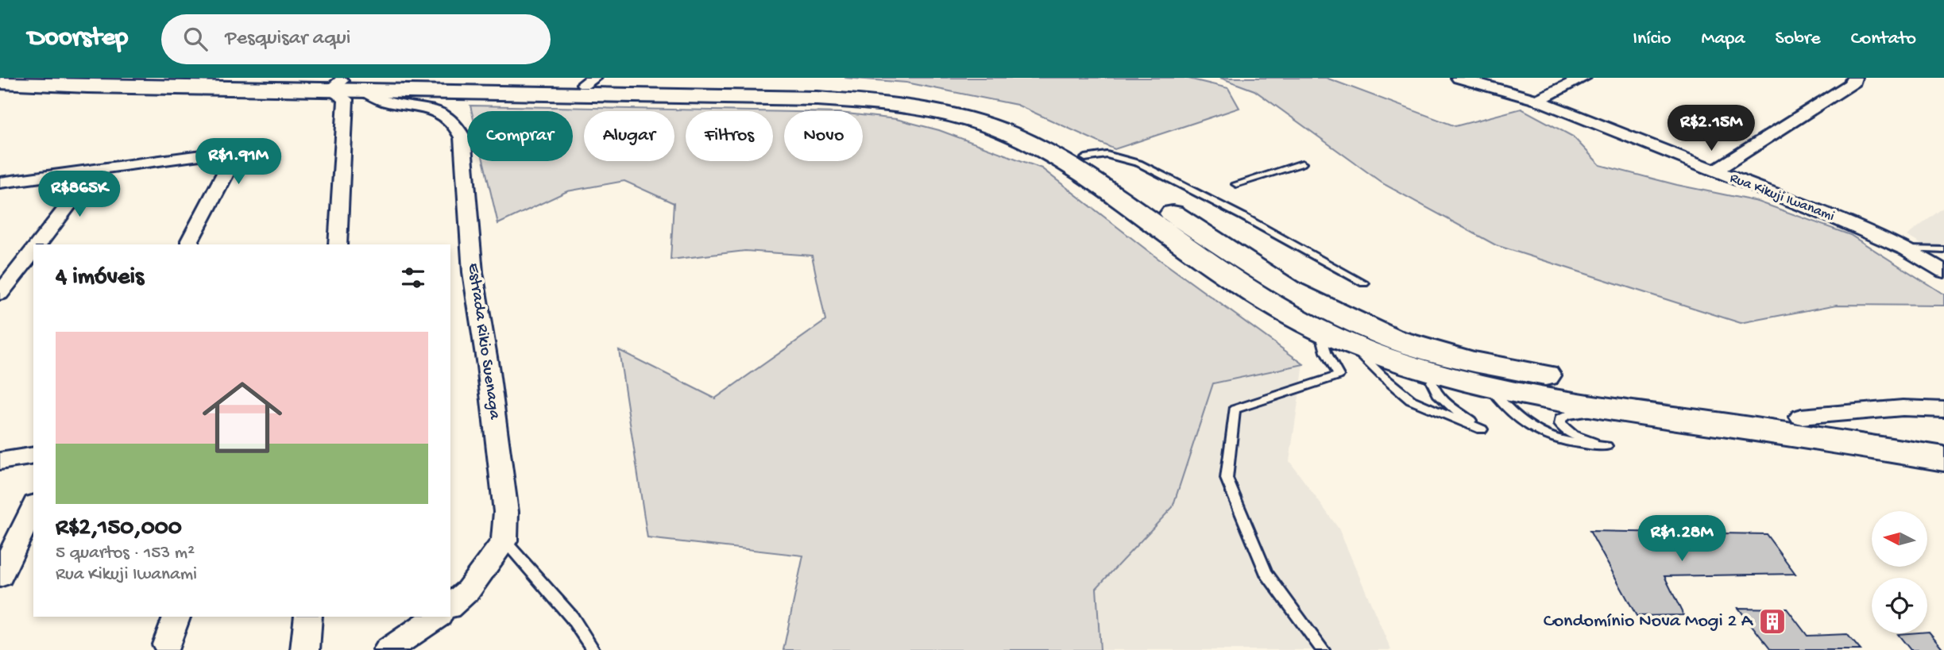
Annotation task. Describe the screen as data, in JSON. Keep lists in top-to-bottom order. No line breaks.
{"streets":{"street":["Rua Kikuji Iwanami","Estrada Rikio Suenaga"]},"places":{"building":["Condomínio Nova Mogi 2 A"]},"north":"left","page":{"header":"Doorstep","search":"Pesquisar aqui","nav":["Início","Mapa","Sobre","Contato"],"price":["R$2.15M","R$1.91M","R$865K","R$1.28M"],"chip":["Comprar","Alugar","Filtros","Novo"],"heading":"4 imóveis","list":[{"name":"R$2,150,000","note":"5 quartos · 153 m² · Rua Kikuji Iwanami"}]}}
